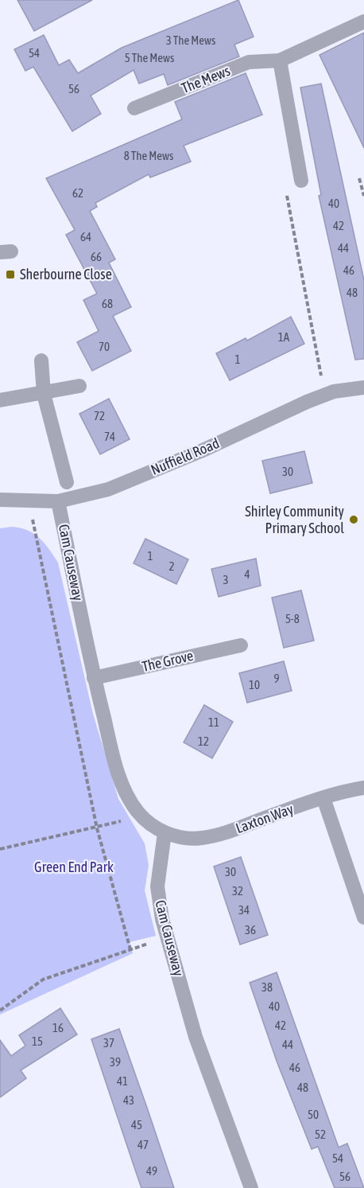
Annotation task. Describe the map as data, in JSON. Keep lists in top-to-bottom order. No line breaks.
{"streets":{"street":["The Mews","Nuffield Road","Cam Causeway","The Grove","Laxton Way"]},"crossings":[["Nuffield Road","Cam Causeway"],["Cam Causeway","The Grove"],["Cam Causeway","Laxton Way"]],"parks":["Green End Park"],"places":{"transit":["Sherbourne Close"],"other":["Shirley Community Primary School"]},"house_numbers":["3 The Mews","54","5 The Mews","56","8 The Mews","62","40","42","64","44","66","46","48","68","1A","70","1","72","74","30","1","2","4","3","5-8","9","10","11","12","30","32","34","36","38","40","42","16","15","37","44","39","46","41","48","43","50","45","52","47","54","49","56"]}
